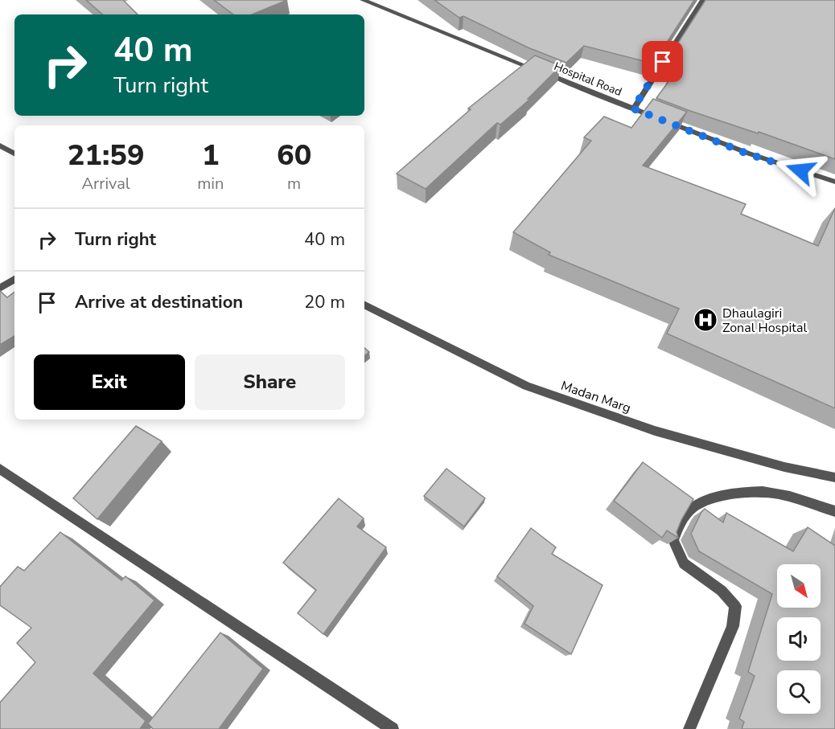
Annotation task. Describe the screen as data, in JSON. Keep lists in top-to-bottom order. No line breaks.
{"streets":{"street":["Hospital Road","Madan Marg"]},"places":{"hospital":["Dhaulagiri Zonal Hospital"]},"north":"bottom right","page":{"turn":["40 m","Turn right"],"eta":["21:59","Arrival","1","min","60","m"],"list":[{"name":"Turn right","value":"40 m"},{"name":"Arrive at destination","value":"20 m"}],"buttons":["Exit","Share"]}}
